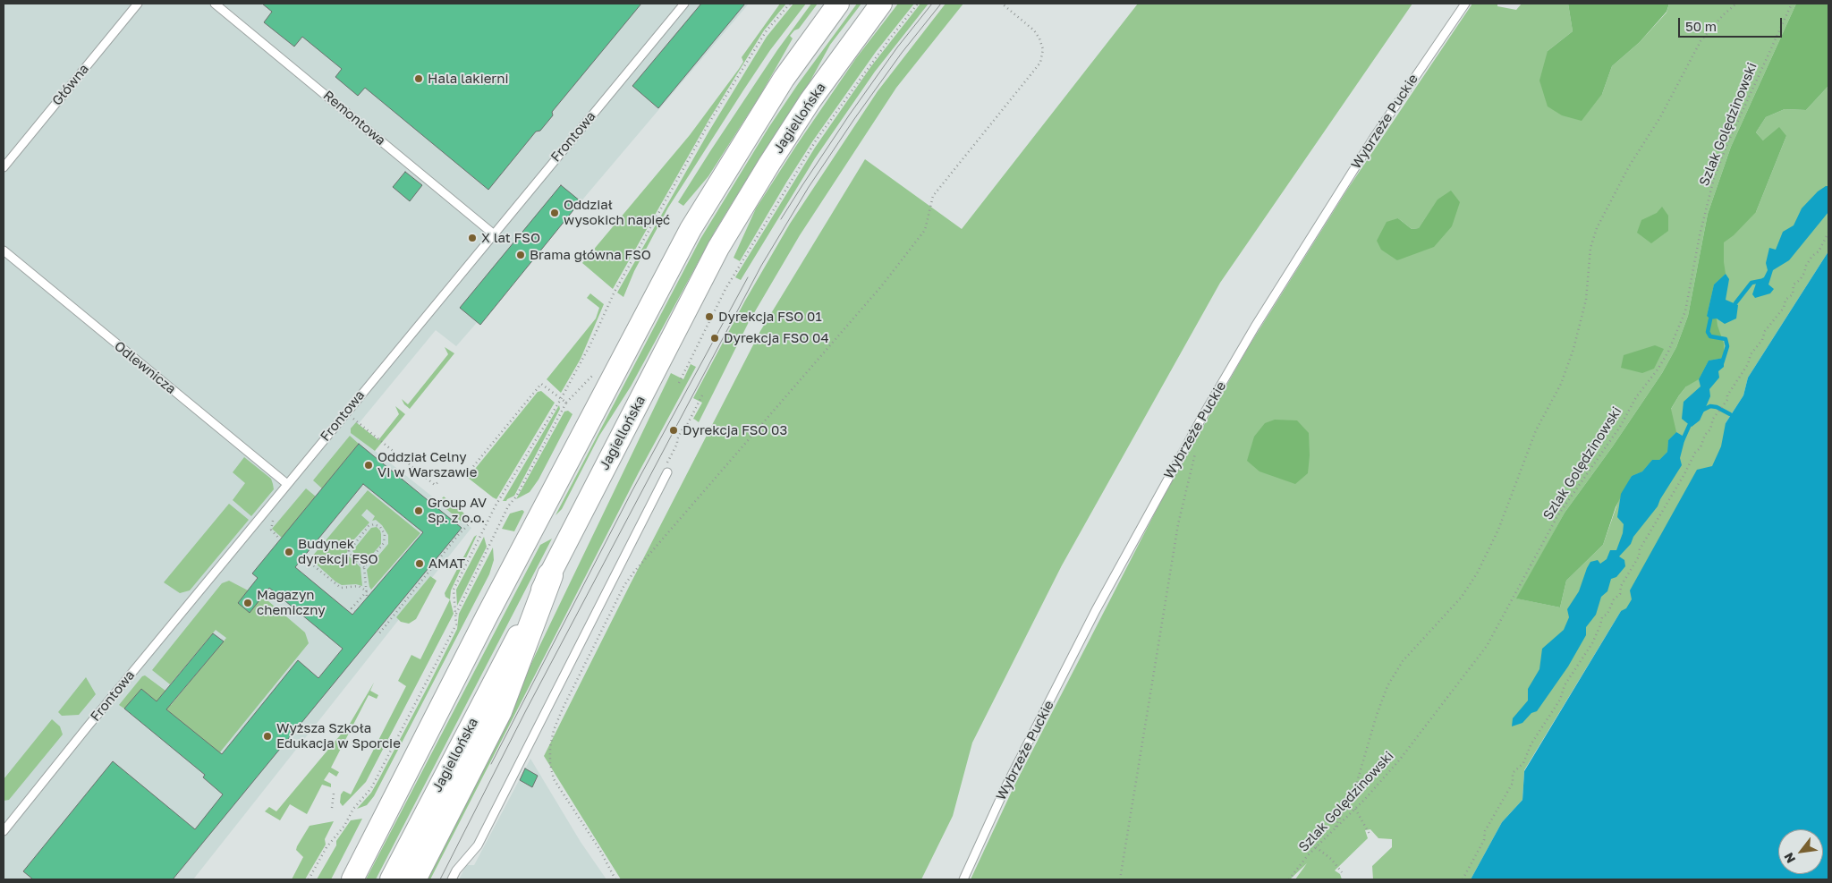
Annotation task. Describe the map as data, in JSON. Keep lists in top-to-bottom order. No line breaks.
{"streets":{"main road":["Jagiellońska"],"lane":["Główna","Remontowa","Wybrzeże Puckie","Frontowa","Odlewnicza"],"path":["Szlak Golędzinowski"]},"crossings":[["Remontowa","Frontowa"],["Frontowa","Odlewnicza"]],"places":["Hala lakierni","Oddział wysokich napięć","X lat FSO","Brama główna FSO","Dyrekcja FSO 01","Dyrekcja FSO 04","Dyrekcja FSO 03","Oddział Celny VI w Warszawie","Group AV Sp. z o.o.","Budynek dyrekcji FSO","AMAT","Magazyn chemiczny","Wyższa Szkoła Edukacja w Sporcie"],"scale_bar":"50 m","north":"bottom left"}
